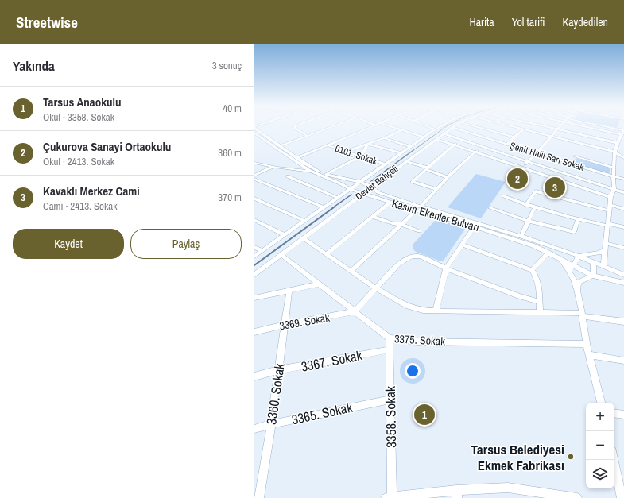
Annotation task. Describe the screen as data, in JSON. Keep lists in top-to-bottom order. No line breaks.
{"streets":{"street":["0101. Sokak","Şehit Halil Sarı Sokak","Devlet Bahçeli","Kasım Ekenler Bulvarı","3369. Sokak","3375. Sokak","3367. Sokak","3360. Sokak","3365. Sokak","3358. Sokak"]},"crossings":[["0101. Sokak","Devlet Bahçeli"],["Devlet Bahçeli","Kasım Ekenler Bulvarı"],["Devlet Bahçeli","3375. Sokak"],["3369. Sokak","3375. Sokak"],["3369. Sokak","3360. Sokak"],["3375. Sokak","3358. Sokak"],["3367. Sokak","3360. Sokak"],["3367. Sokak","3358. Sokak"],["3360. Sokak","3365. Sokak"],["3365. Sokak","3358. Sokak"]],"places":["Tarsus Belediyesi Ekmek Fabrikası"],"page":{"header":"Streetwise","nav":["Harita","Yol tarifi","Kaydedilen"],"heading":["Yakında","3 sonuç"],"list":[{"mark":"1","name":"Tarsus Anaokulu","note":"Okul · 3358. Sokak","value":"40 m"},{"mark":"2","name":"Çukurova Sanayi Ortaokulu","note":"Okul · 2413. Sokak","value":"360 m"},{"mark":"3","name":"Kavaklı Merkez Cami","note":"Cami · 2413. Sokak","value":"370 m"}],"pins":["2","3","1"],"buttons":["Kaydet","Paylaş"],"map_buttons":["+","−"]}}
